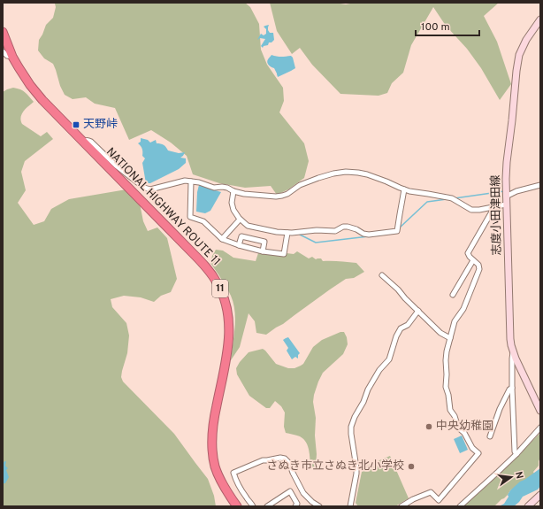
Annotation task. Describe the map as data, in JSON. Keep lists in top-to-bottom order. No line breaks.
{"streets":{"highway":["NATIONAL HIGHWAY ROUTE 11","11"],"main road":["志度小田津田線"]},"places":{"transit":["天野峠"],"other":["中央幼稚園","さぬき市立さぬき北小学校"]},"scale_bar":"100 m","north":"right"}
